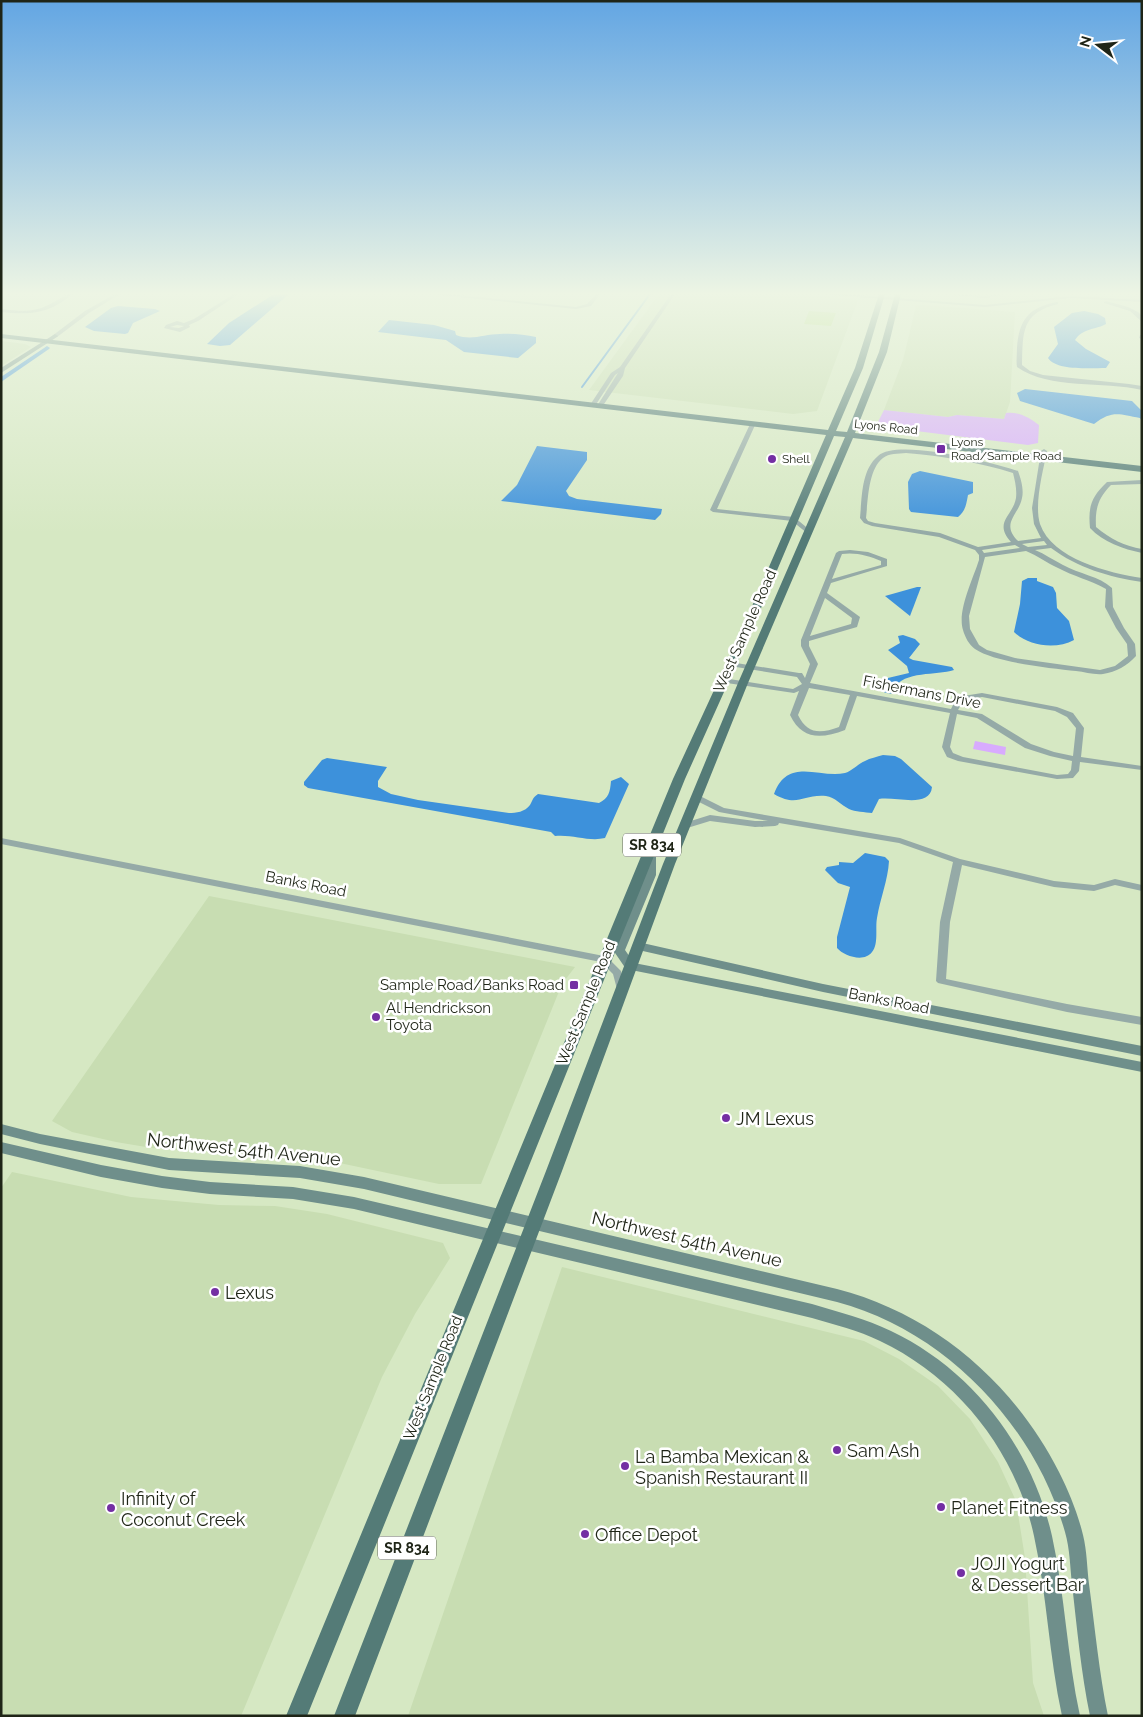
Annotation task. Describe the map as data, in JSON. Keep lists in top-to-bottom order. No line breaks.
{"streets":{"main road":["Lyons Road","West Sample Road","SR 834"],"street":["Fishermans Drive","Banks Road","Northwest 54th Avenue"]},"crossings":[["Lyons Road","West Sample Road"],["West Sample Road","Fishermans Drive"],["West Sample Road","Banks Road"],["West Sample Road","Northwest 54th Avenue"]],"places":{"transit":["Lyons Road/Sample Road","Sample Road/Banks Road"],"other":["Shell","Al Hendrickson Toyota","JM Lexus","Lexus","Sam Ash","La Bamba Mexican & Spanish Restaurant II","Planet Fitness","Infinity of Coconut Creek","Office Depot","JOJI Yogurt & Dessert Bar"]},"north":"left"}
